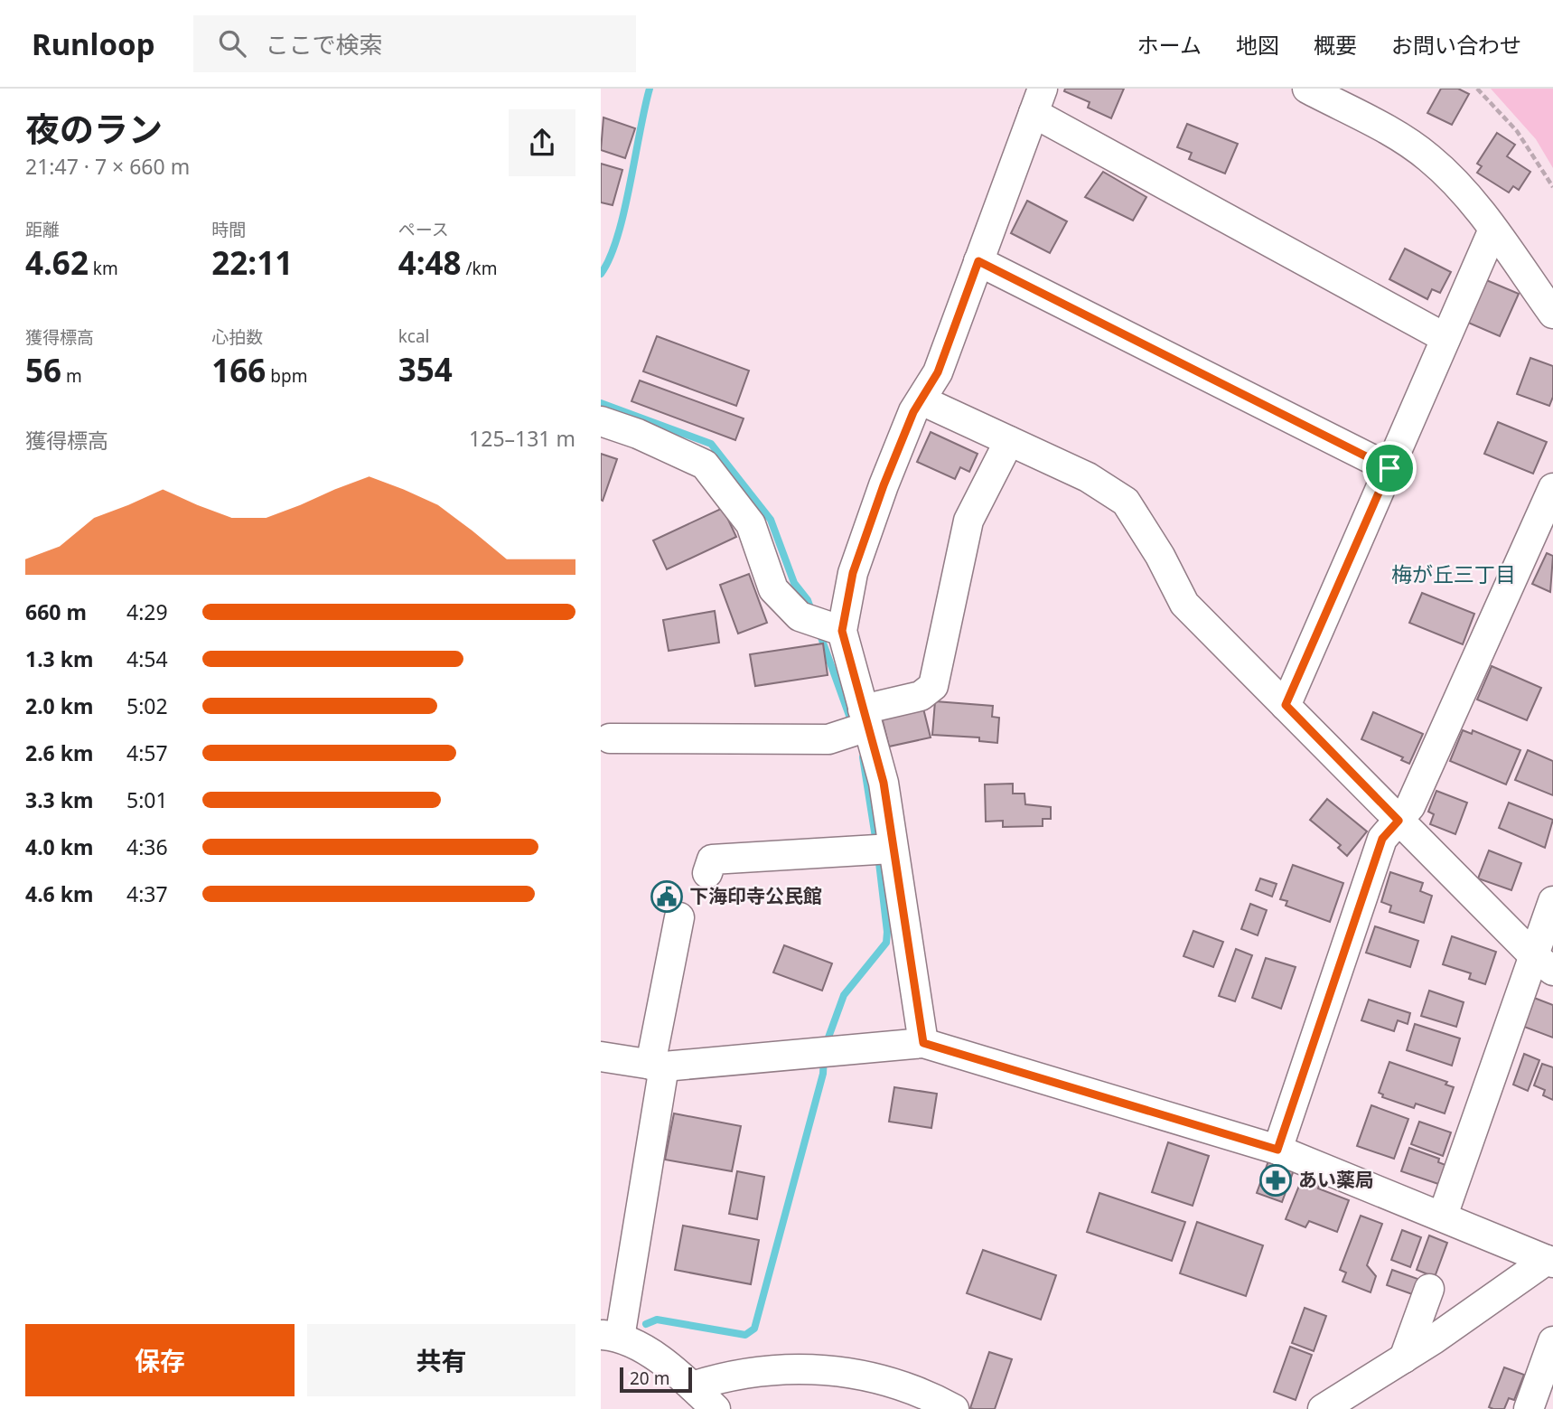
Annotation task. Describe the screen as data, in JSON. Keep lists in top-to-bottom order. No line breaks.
{"districts":["梅が丘三丁目"],"places":{"public building":["下海印寺公民館"],"pharmacy":["あい薬局"]},"scale_bar":"20 m","page":{"header":"Runloop","search":"ここで検索","nav":["ホーム","地図","概要","お問い合わせ"],"heading":["夜のラン","21:47 · 7 × 660 m"],"stats":[["距離","4.62 km"],["時間","22:11"],["ペース","4:48 /km"],["獲得標高","56 m"],["心拍数","166 bpm"],["kcal","354"]],"chart":["獲得標高","125–131 m"],"list":[{"name":"660 m","note":"4:29"},{"name":"1.3 km","note":"4:54"},{"name":"2.0 km","note":"5:02"},{"name":"2.6 km","note":"4:57"},{"name":"3.3 km","note":"5:01"},{"name":"4.0 km","note":"4:36"},{"name":"4.6 km","note":"4:37"}],"buttons":["保存","共有"],"scale":"20 m"}}
